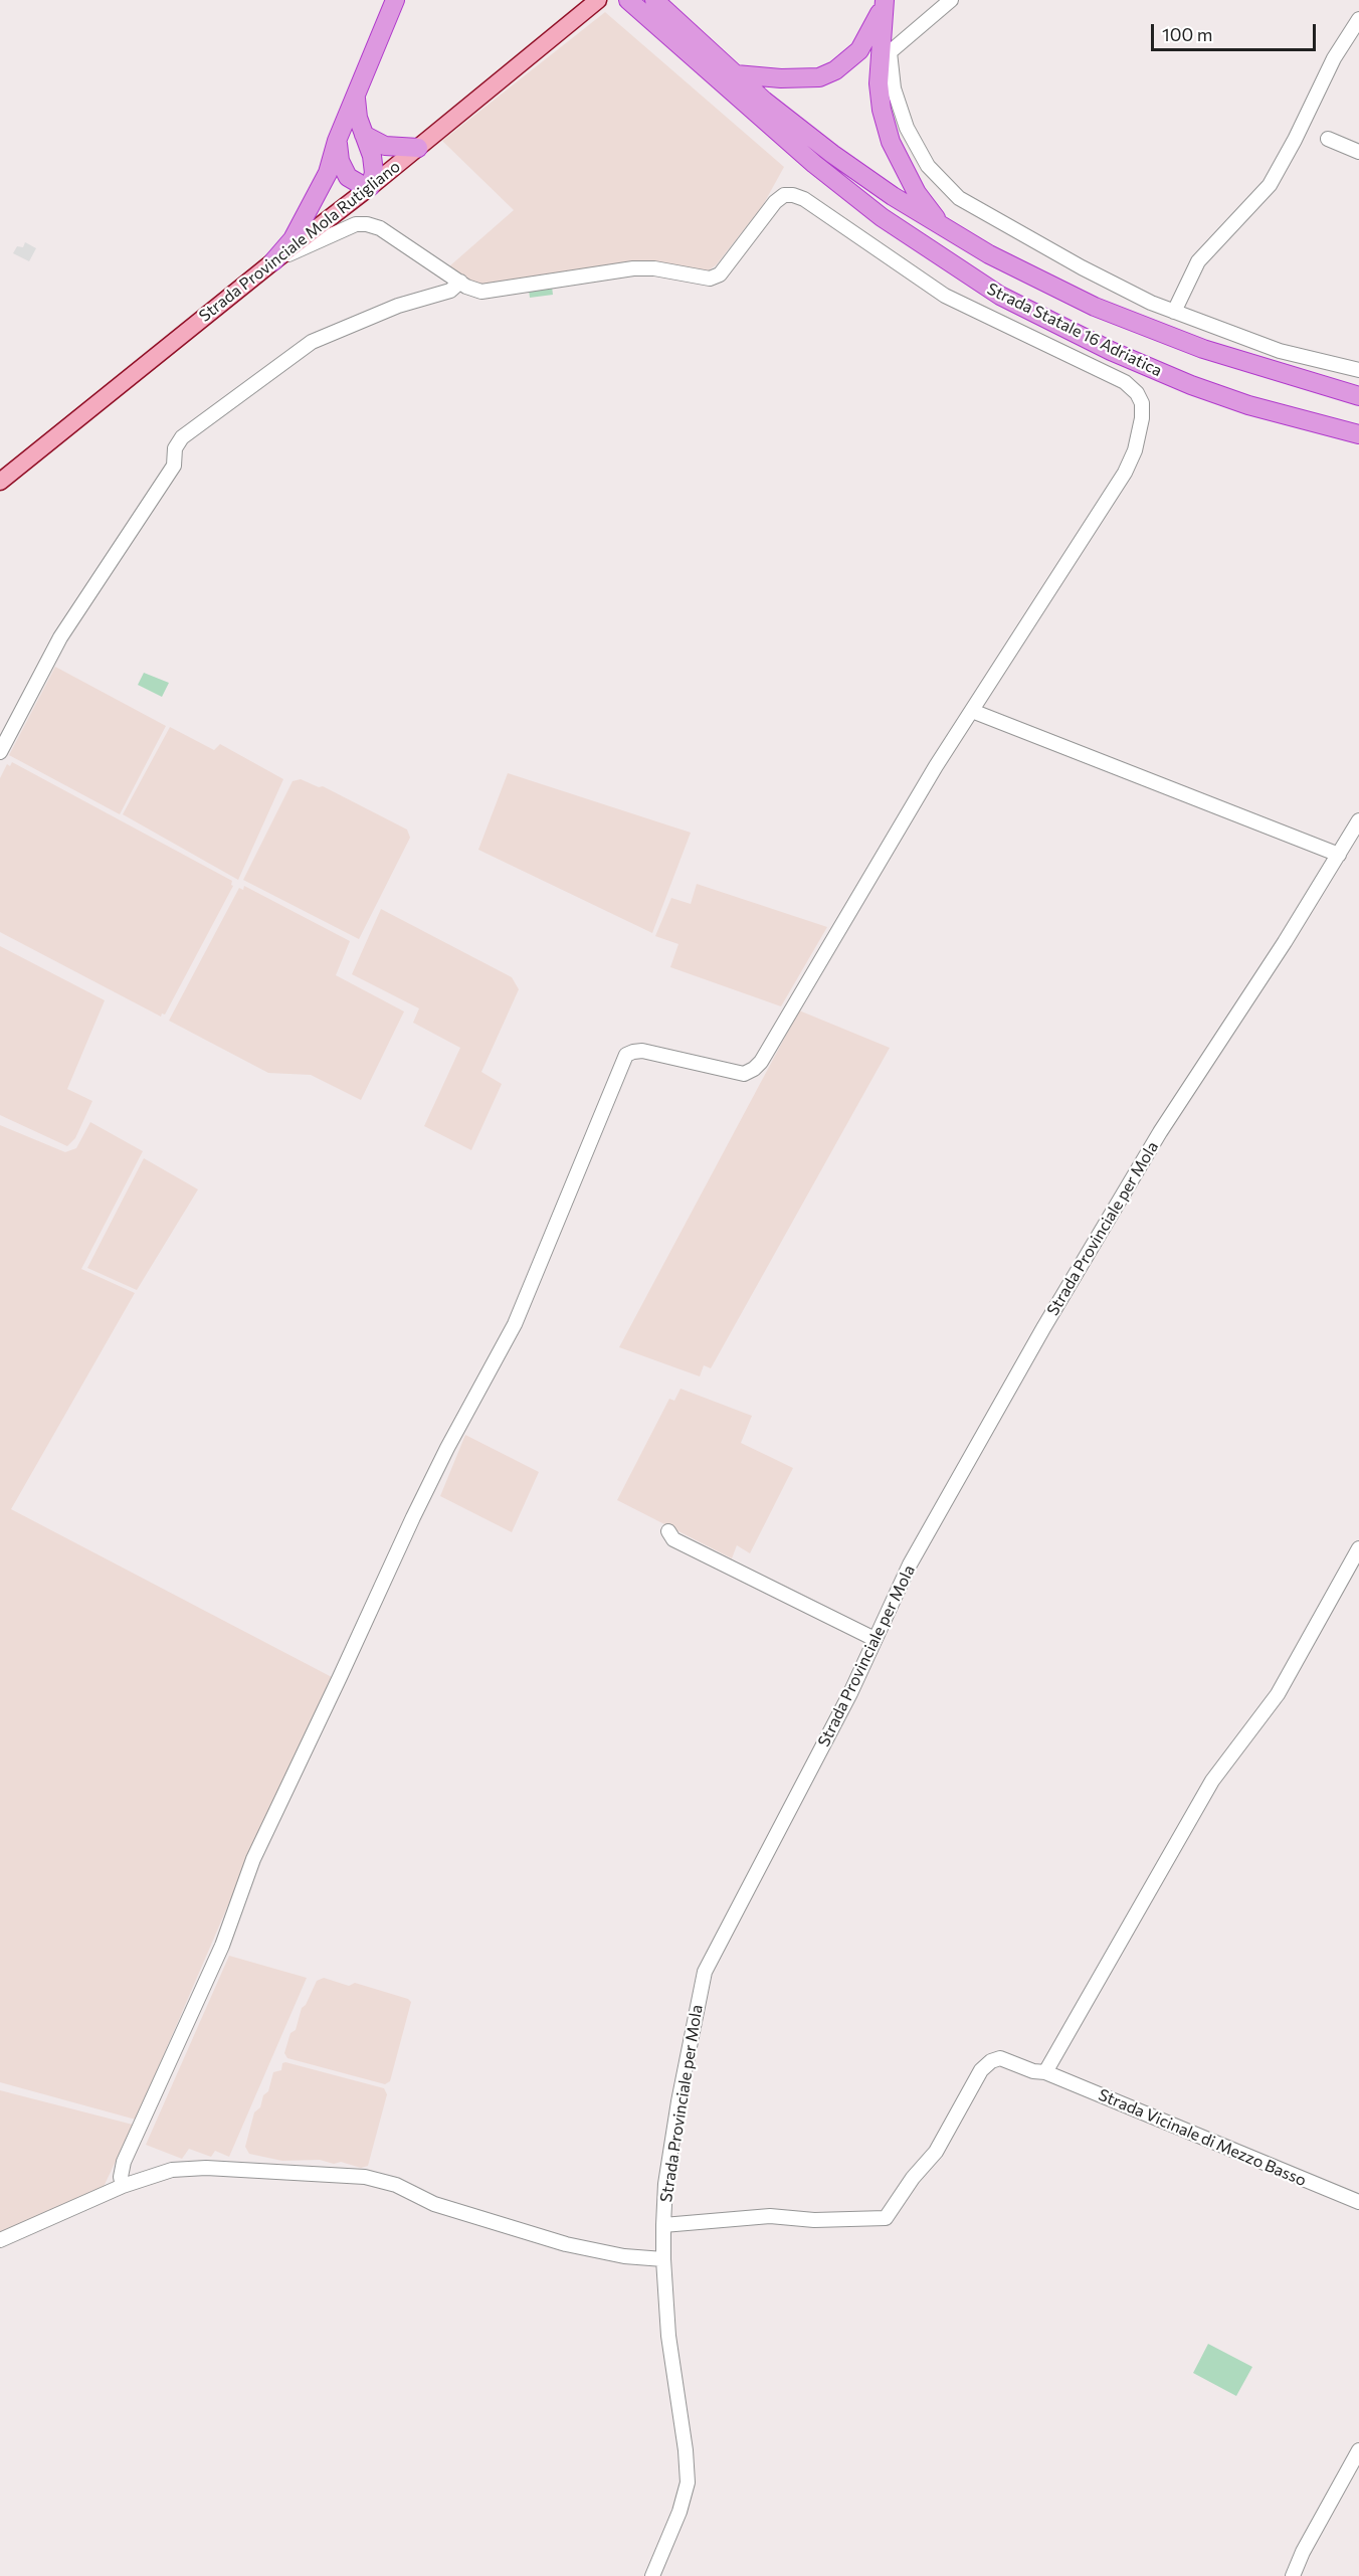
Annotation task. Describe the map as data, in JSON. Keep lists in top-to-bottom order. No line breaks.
{"streets":{"highway":["Strada Statale 16 Adriatica"],"main road":["Strada Provinciale Mola Rutigliano"],"street":["Strada Provinciale per Mola","Strada Vicinale di Mezzo Basso"]},"crossings":[["Strada Provinciale per Mola","Strada Vicinale di Mezzo Basso"]],"scale_bar":"100 m"}
